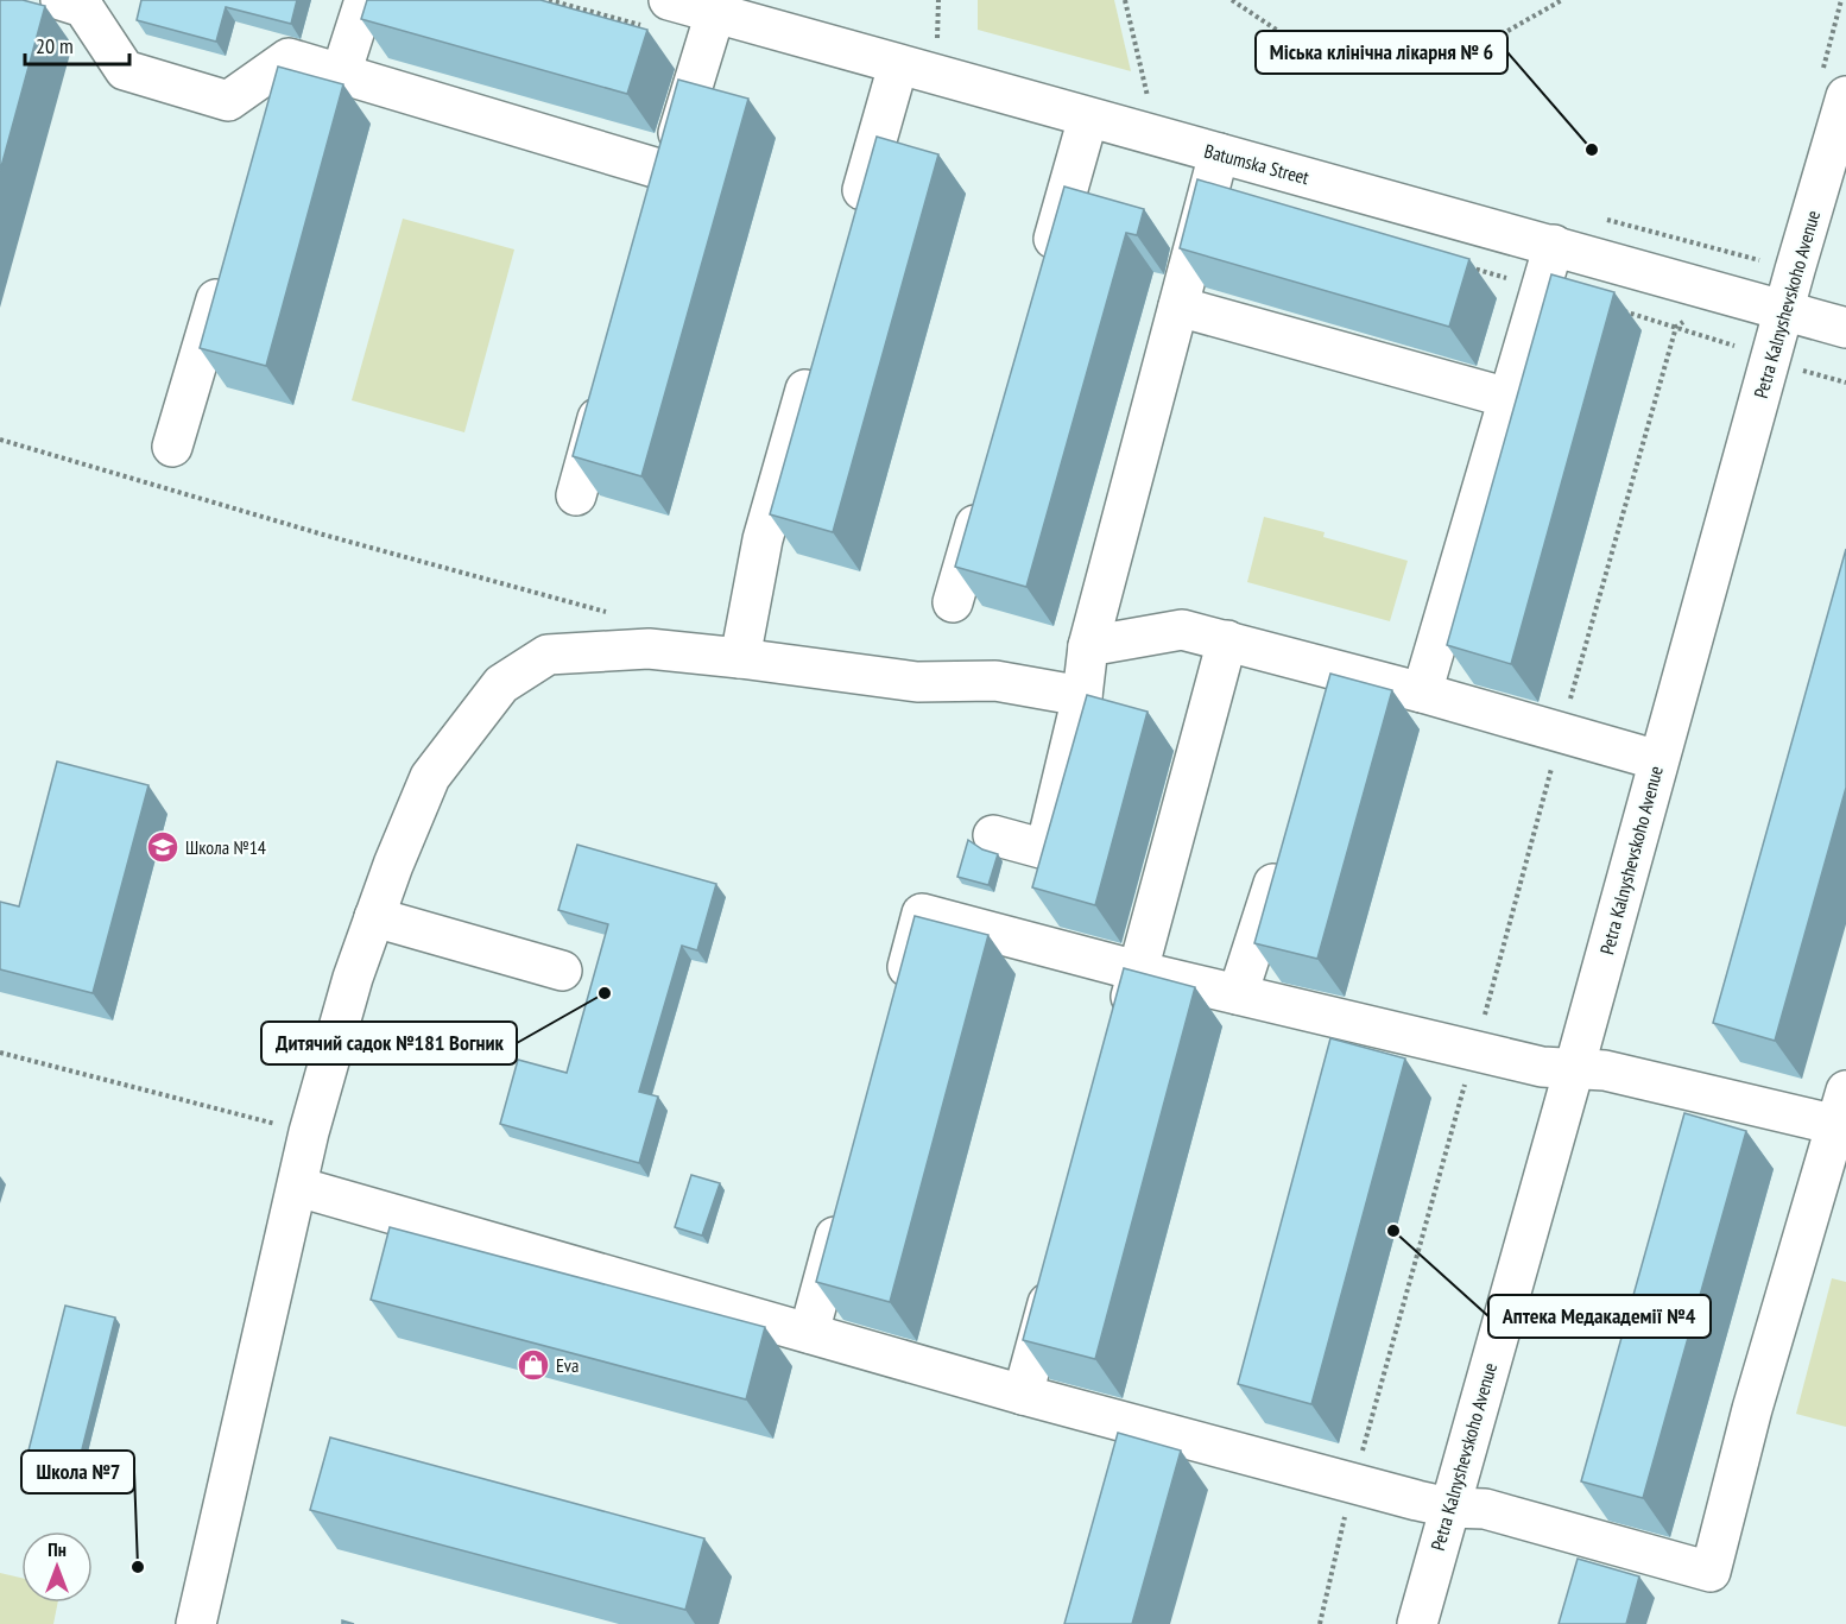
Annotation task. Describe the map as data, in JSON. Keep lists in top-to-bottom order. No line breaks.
{"streets":{"street":["Batumska Street","Petra Kalnyshevskoho Avenue"]},"crossings":[["Batumska Street","Petra Kalnyshevskoho Avenue"]],"places":{"other":["Міська клінічна лікарня № 6","Дитячий садок №181 Вогник","Аптека Медакадемії №4","Школа №7"],"school or university":["Школа №14"],"shop":["Eva"]},"scale_bar":"20 m","north":"top"}
